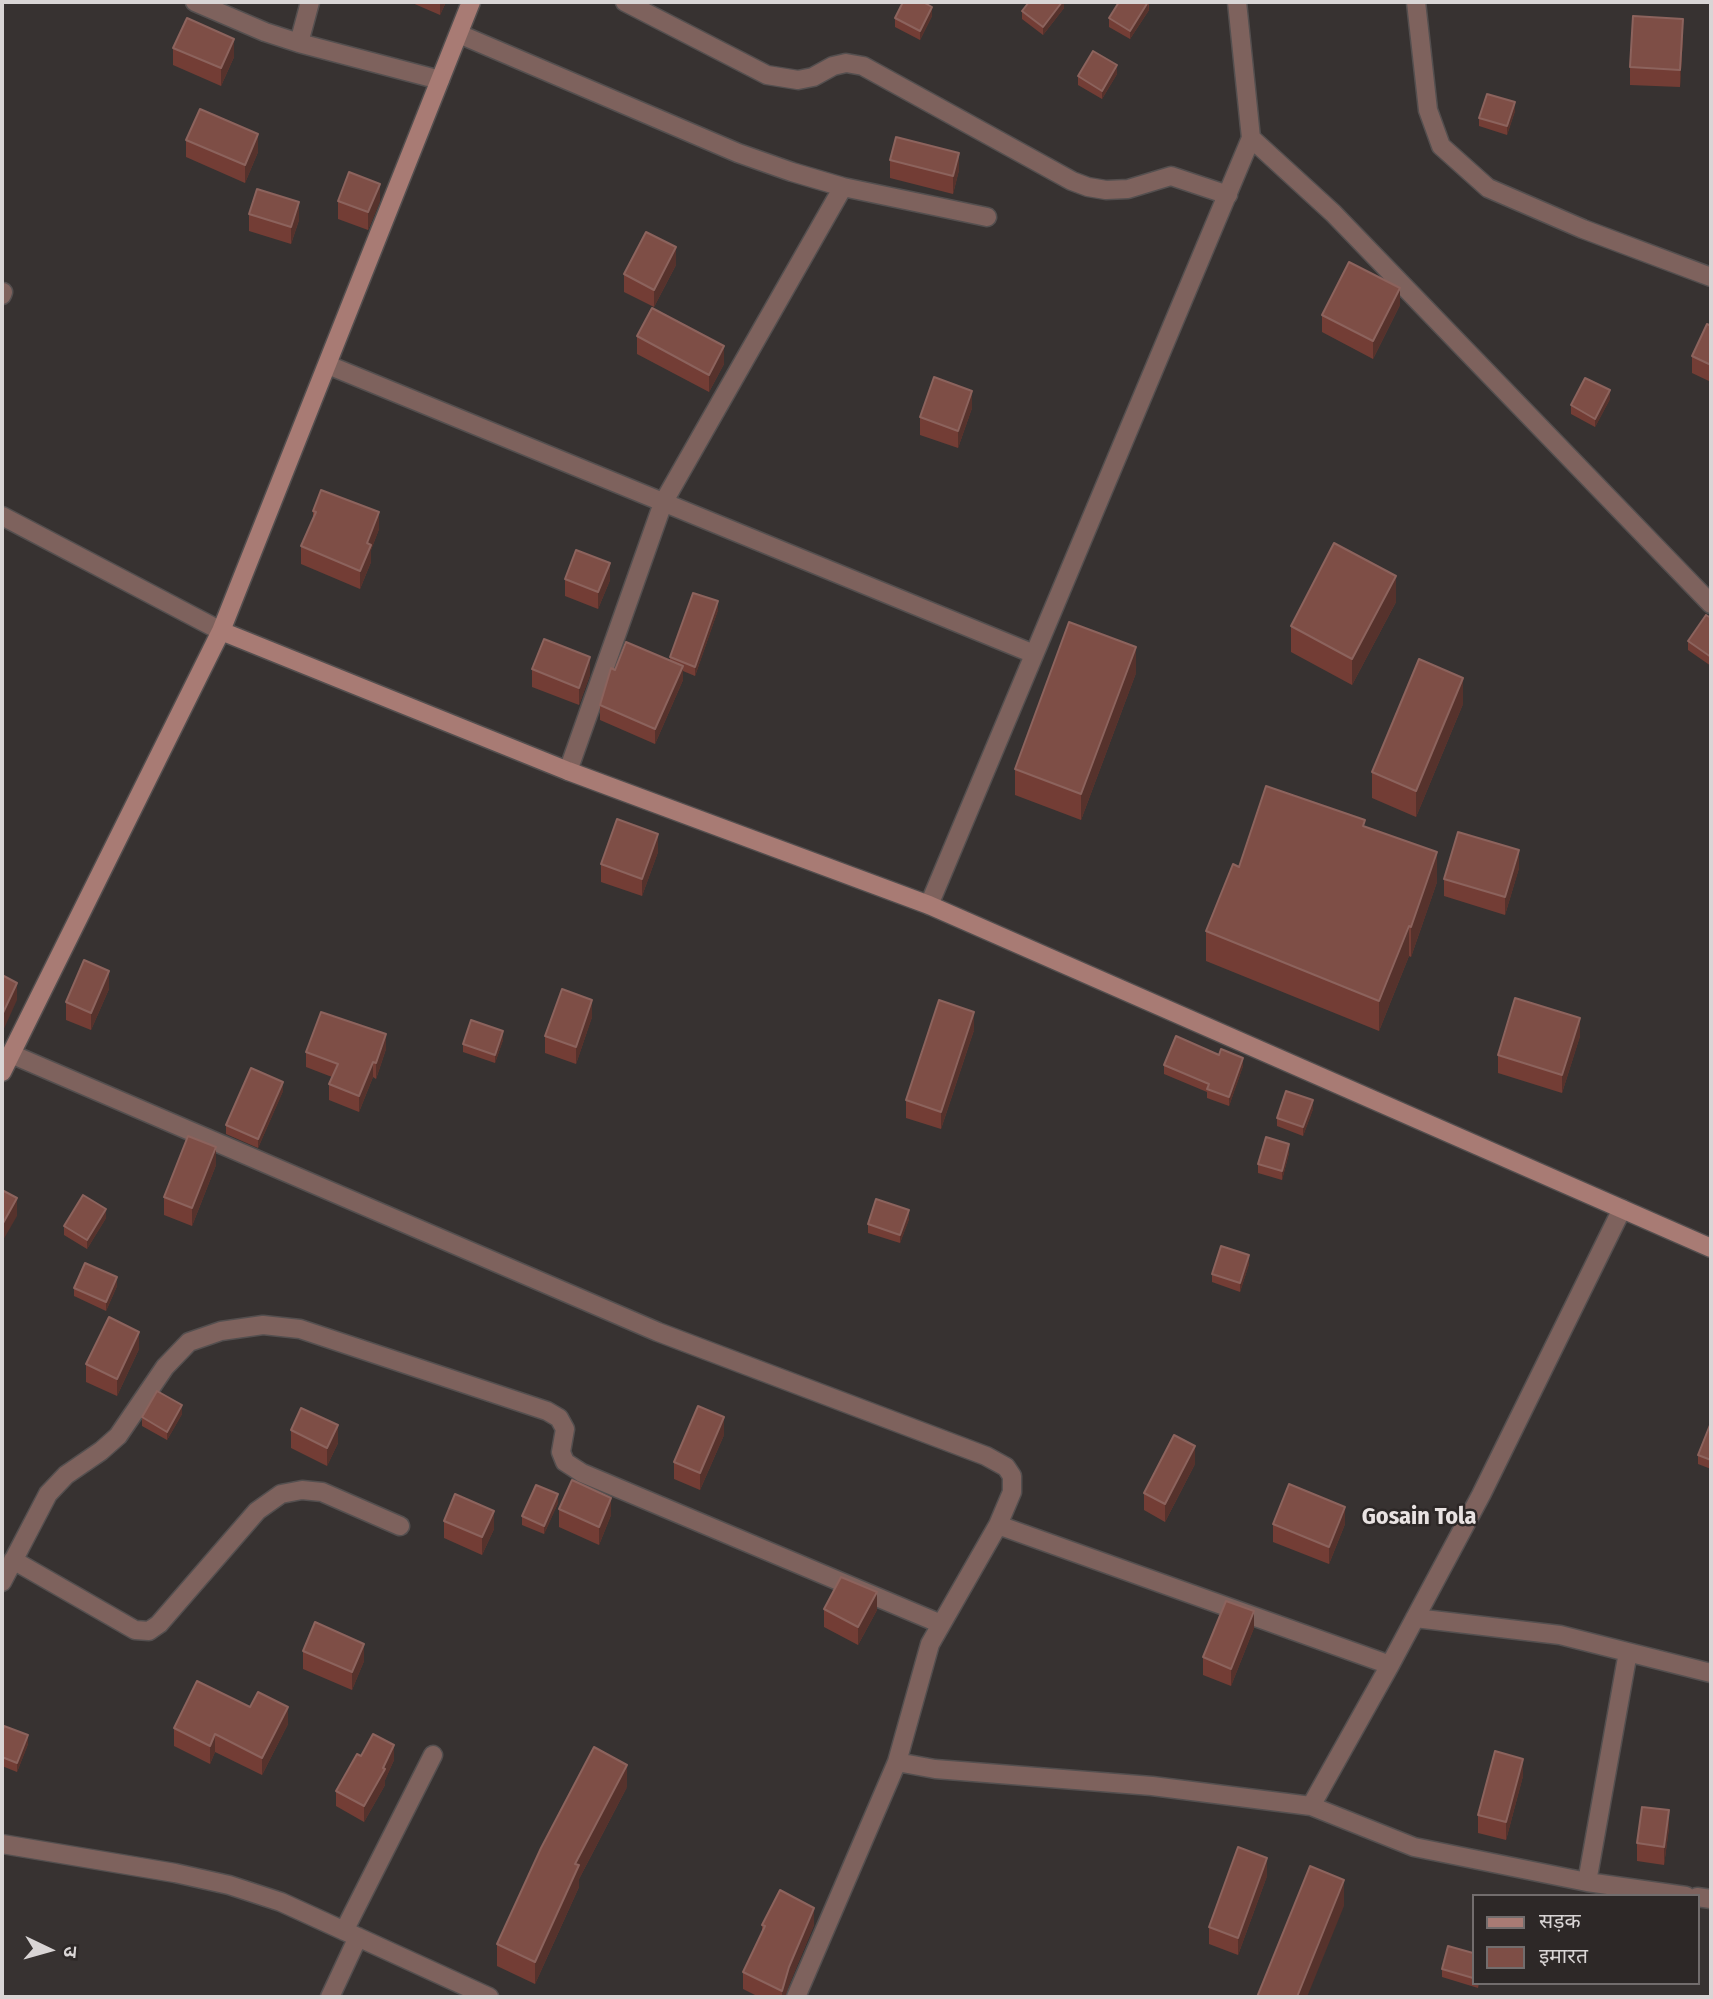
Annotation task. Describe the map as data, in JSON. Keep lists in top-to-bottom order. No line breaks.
{"districts":["Gosain Tola"],"legend":["सड़क","इमारत"],"north":"right"}
